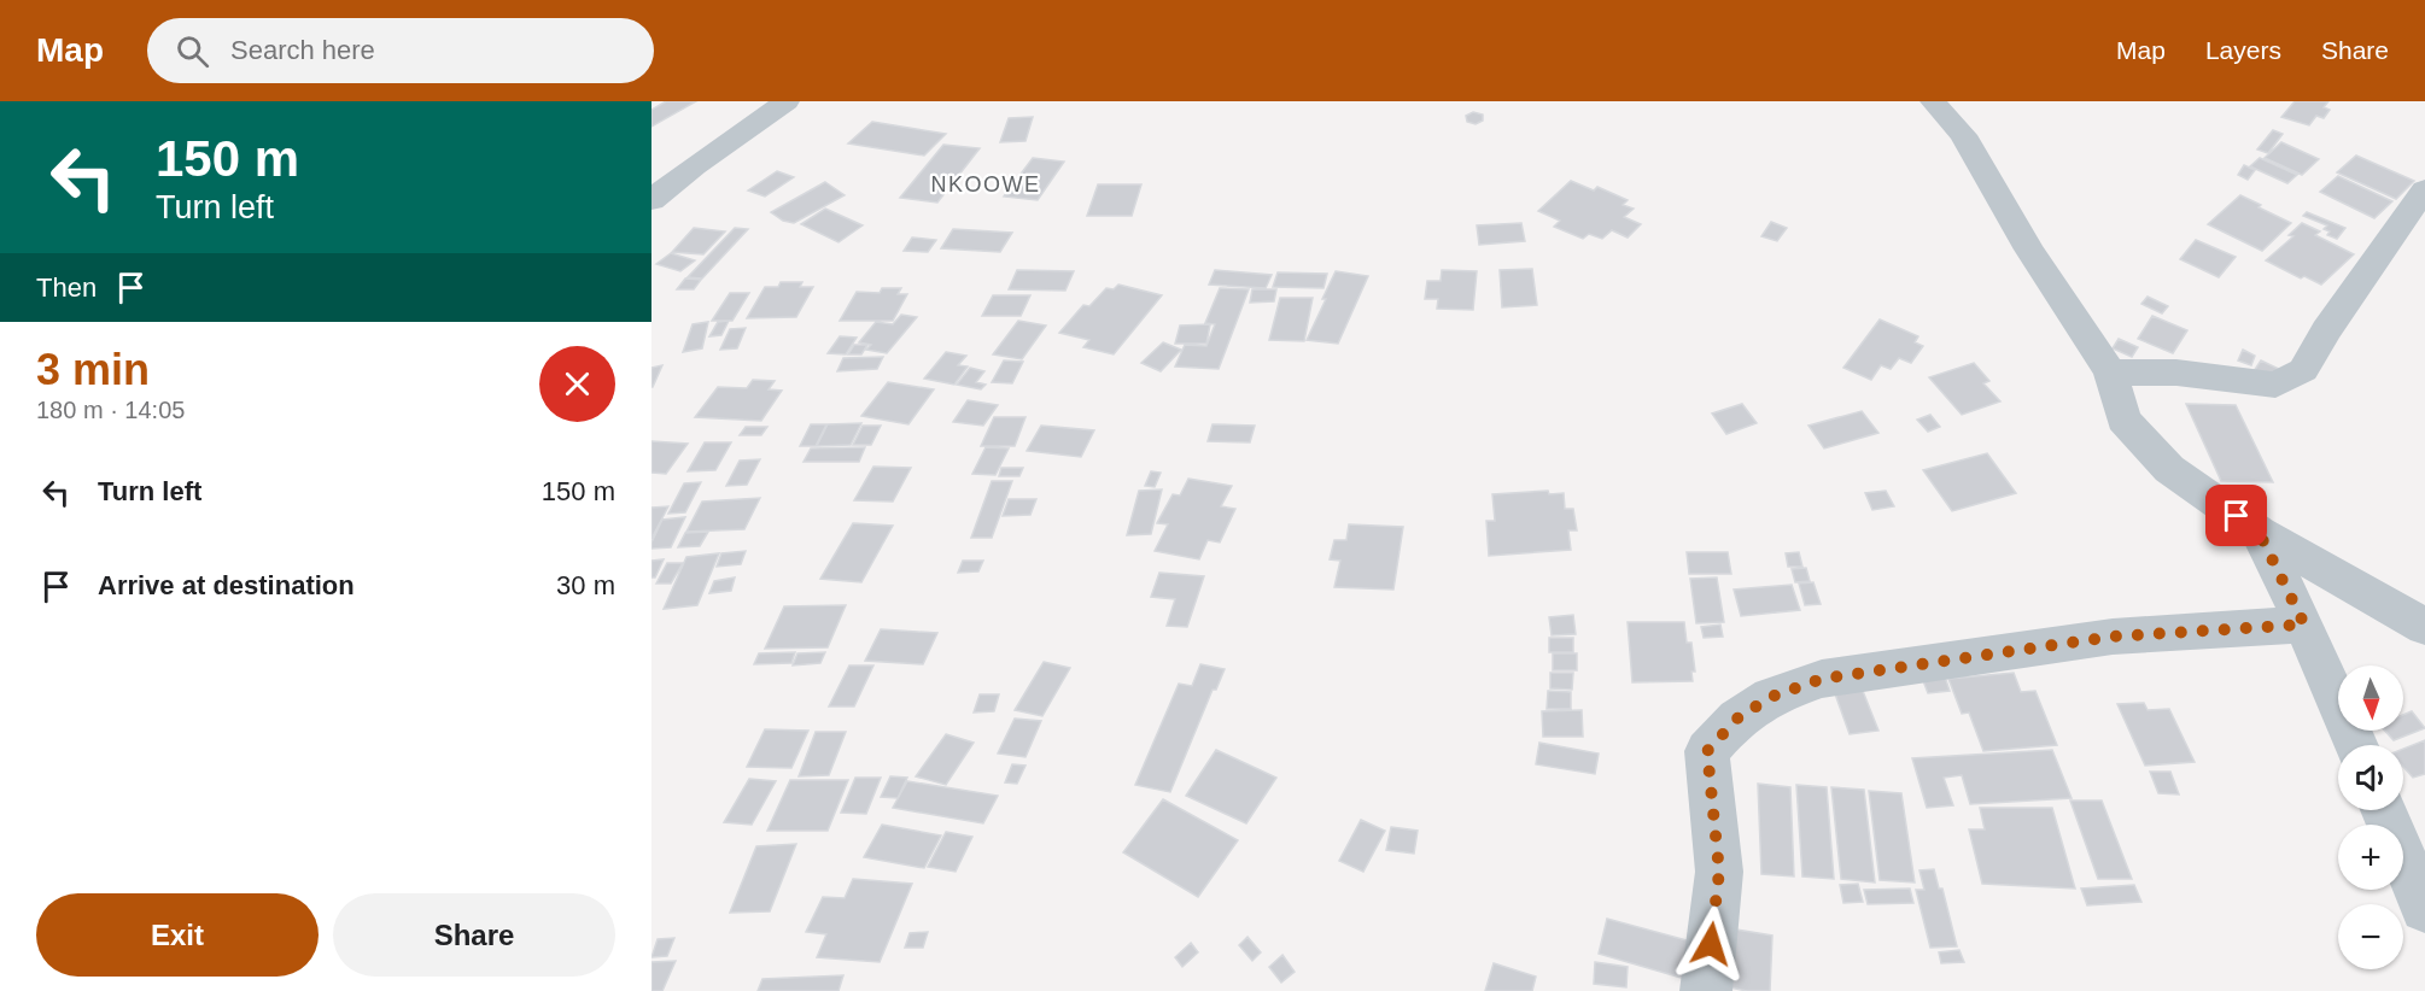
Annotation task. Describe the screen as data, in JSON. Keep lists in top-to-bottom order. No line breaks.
{"districts":["NKOOWE"],"north":"bottom","page":{"header":"Map","search":"Search here","nav":["Map","Layers","Share"],"turn":["150 m","Turn left"],"then":"Then","heading":["3 min","180 m · 14:05"],"list":[{"name":"Turn left","value":"150 m"},{"name":"Arrive at destination","value":"30 m"}],"map_buttons":["+","−"],"buttons":["Exit","Share"]}}
